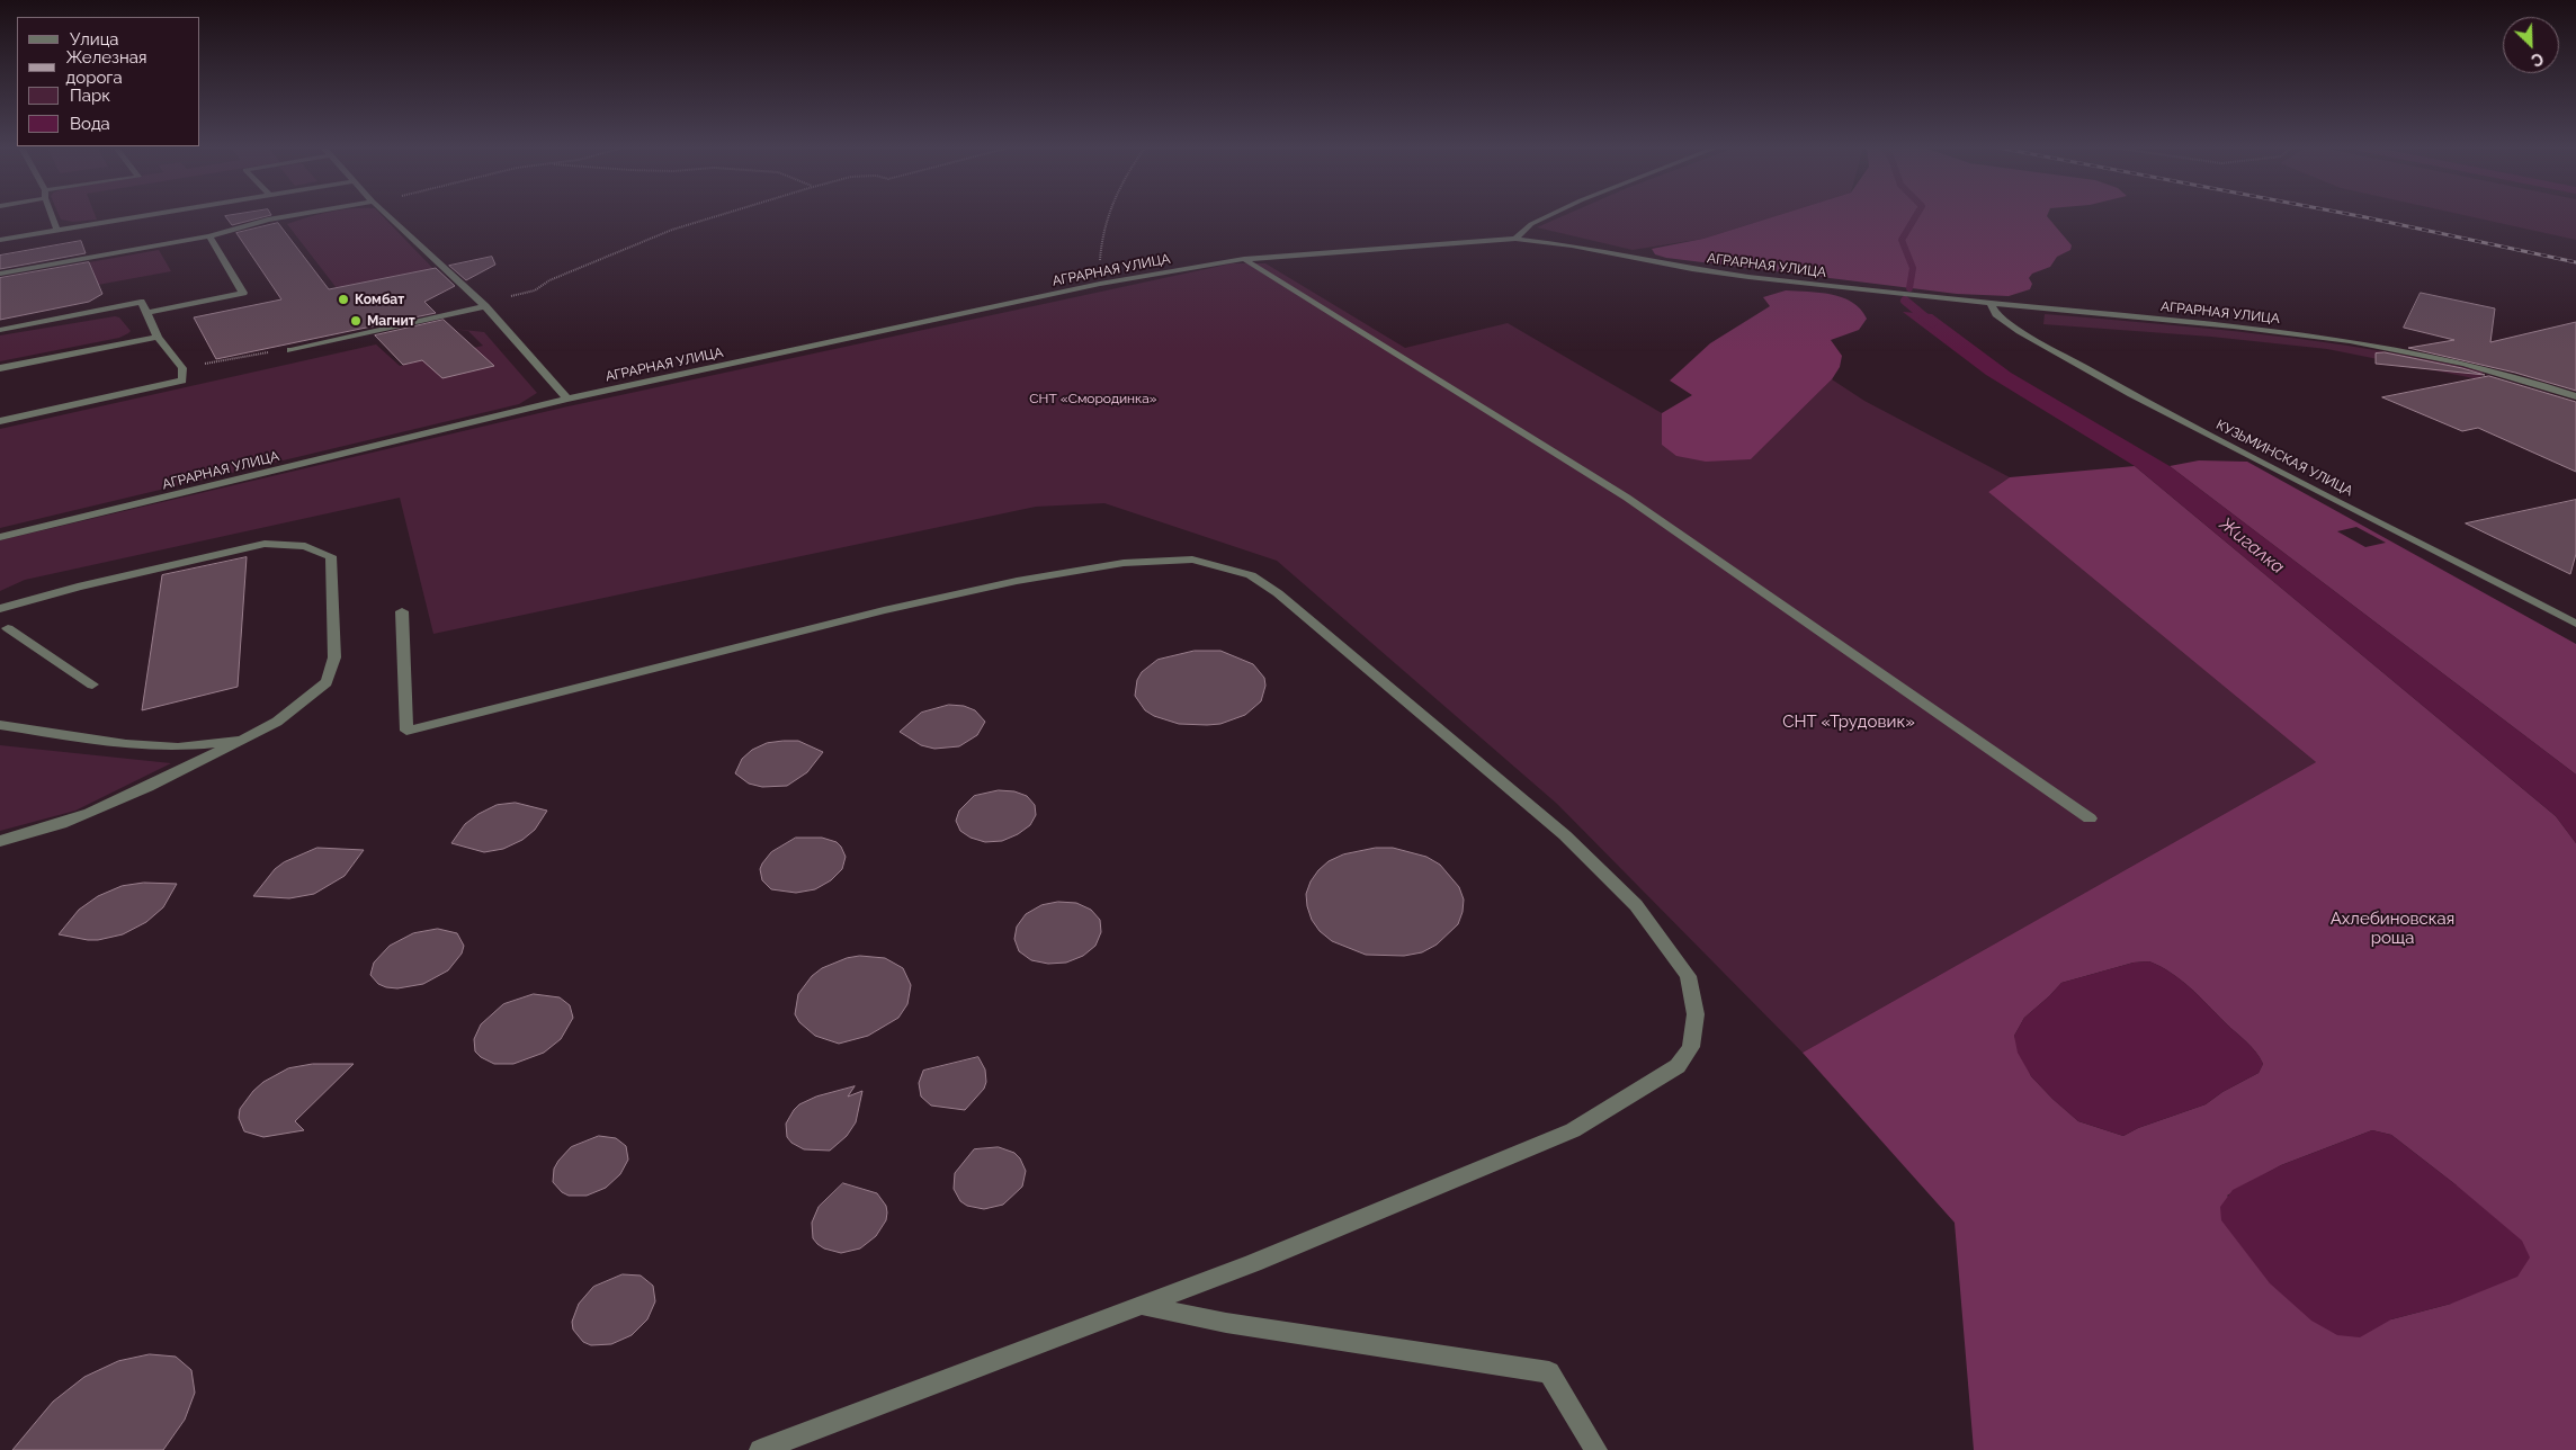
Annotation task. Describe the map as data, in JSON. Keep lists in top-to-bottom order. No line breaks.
{"streets":{"street":["АГРАРНАЯ УЛИЦА","КУЗЬМИНСКАЯ УЛИЦА"]},"crossings":[["АГРАРНАЯ УЛИЦА","КУЗЬМИНСКАЯ УЛИЦА"]],"water":["Жигалка"],"parks":["СНТ «Смородинка»","СНТ «Трудовик»","Ахлебиновская роща"],"places":["Комбат","Магнит"],"legend":["Улица","Железная дорога","Парк","Вода"],"north":"bottom right"}
